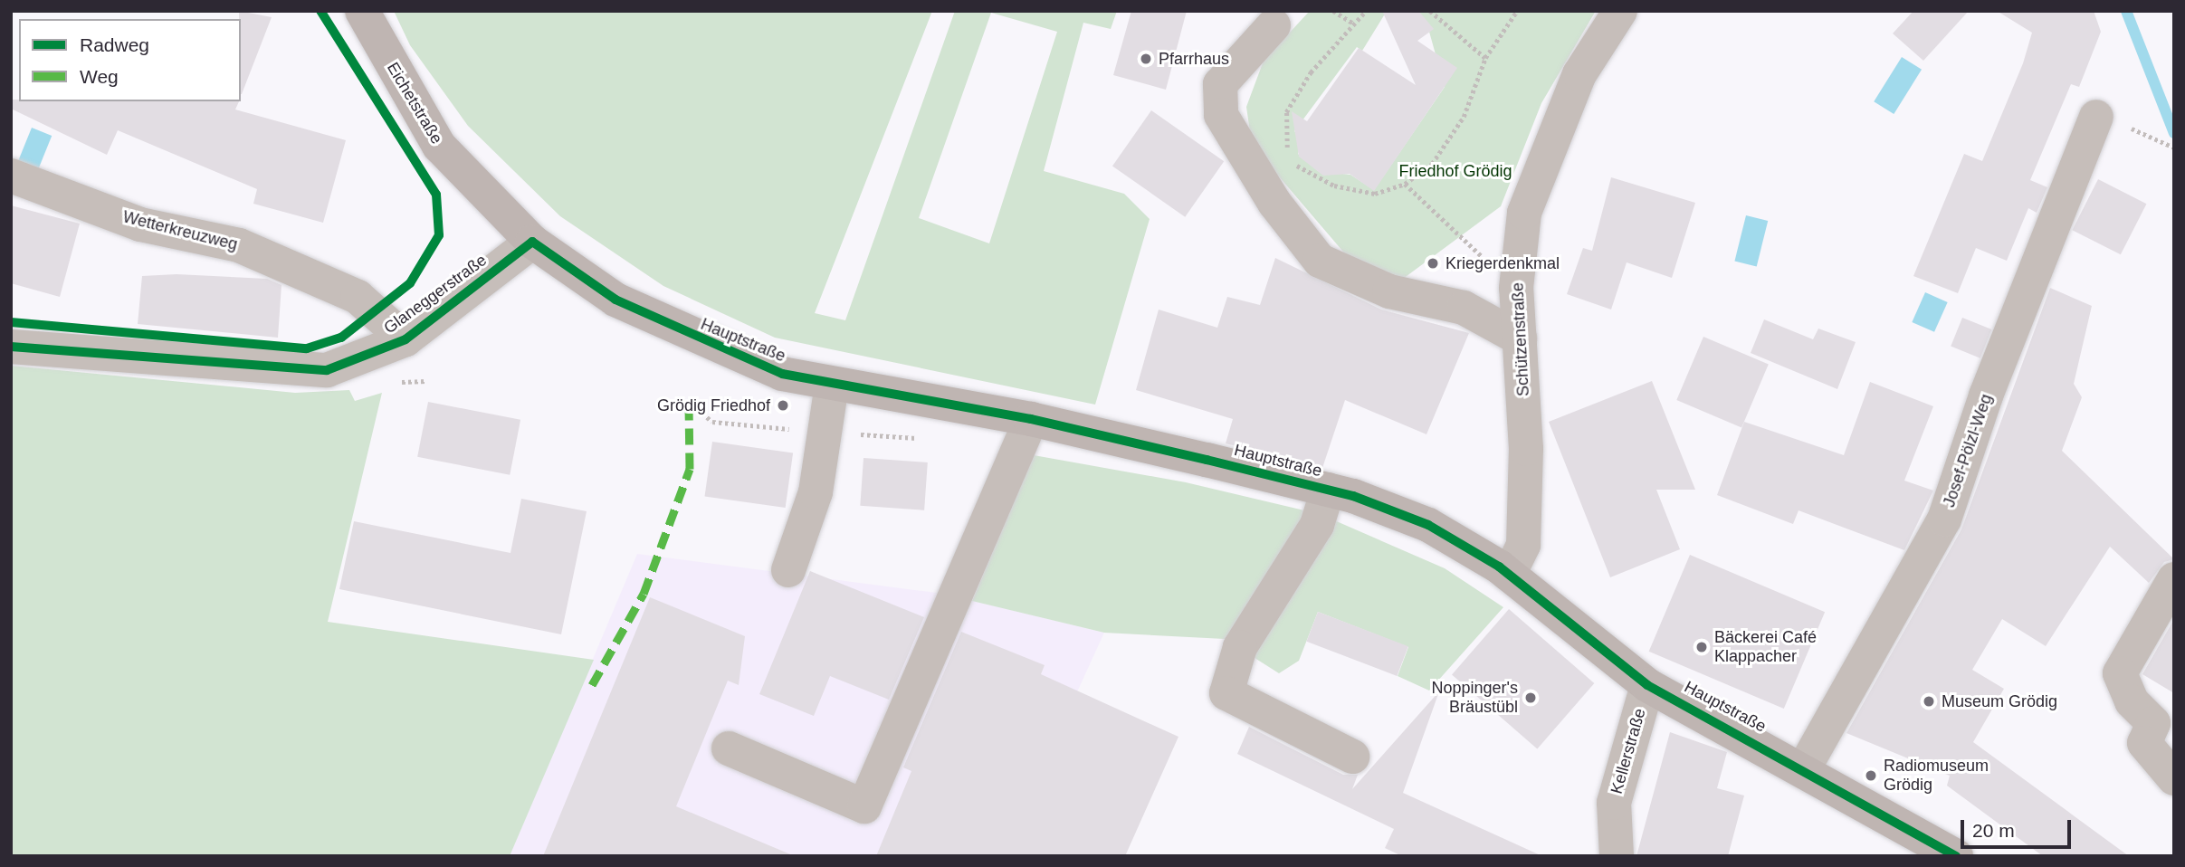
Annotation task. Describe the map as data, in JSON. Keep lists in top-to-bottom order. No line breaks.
{"streets":{"main road":["Eichetstraße","Hauptstraße"],"street":["Wetterkreuzweg","Glaneggerstraße","Schützenstraße","Josef-Pölzl-Weg","Kellerstraße"]},"crossings":[["Eichetstraße","Glaneggerstraße"],["Eichetstraße","Hauptstraße"],["Wetterkreuzweg","Glaneggerstraße"],["Glaneggerstraße","Hauptstraße"],["Schützenstraße","Hauptstraße"],["Hauptstraße","Josef-Pölzl-Weg"],["Hauptstraße","Kellerstraße"]],"parks":["Friedhof Grödig"],"places":["Pfarrhaus","Kriegerdenkmal","Grödig Friedhof","Bäckerei Café Klappacher","Noppinger's Bräustübl","Museum Grödig","Radiomuseum Grödig"],"legend":["Radweg","Weg"],"scale_bar":"20 m"}
